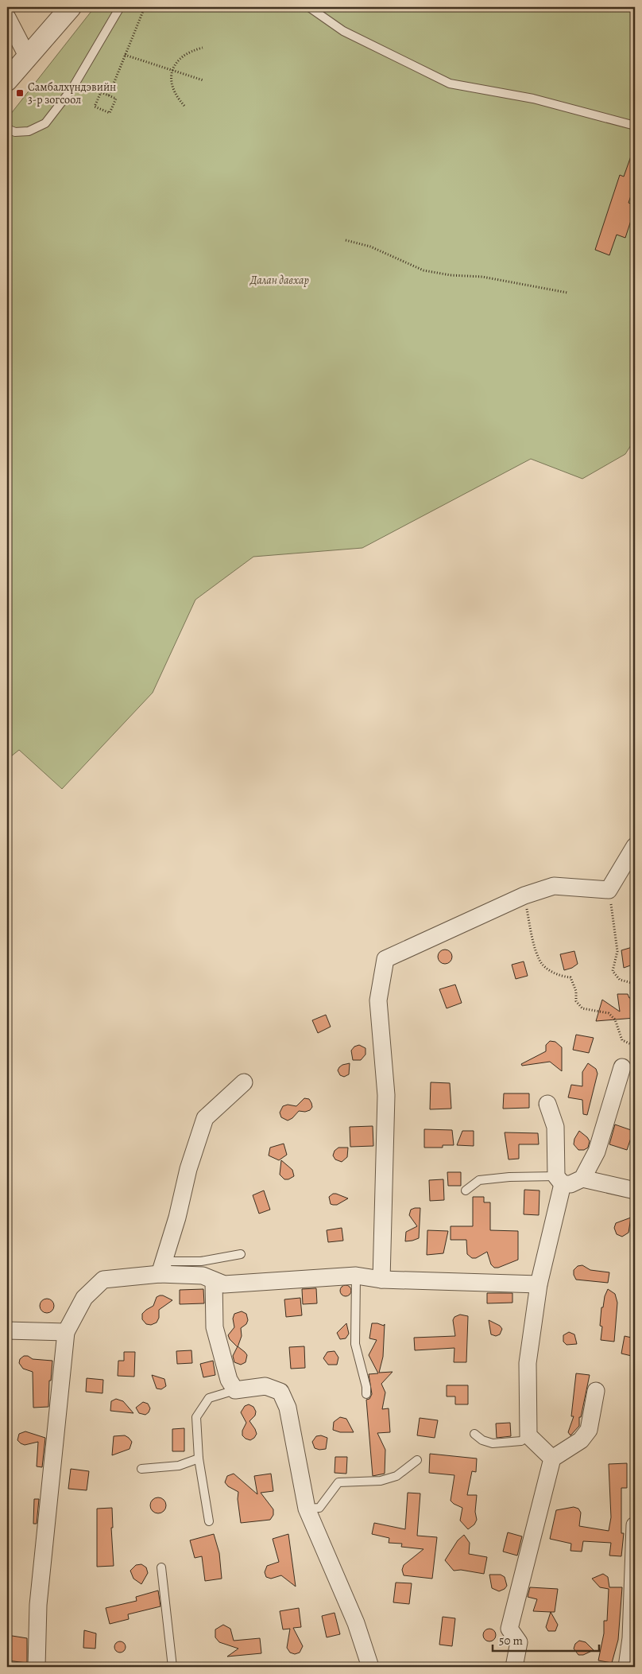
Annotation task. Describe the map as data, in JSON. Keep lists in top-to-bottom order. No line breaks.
{"parks":["Далан давхар"],"places":{"transit":["Самбалхүндэвийн 3-р зогсоол"]},"scale_bar":"50 m"}
